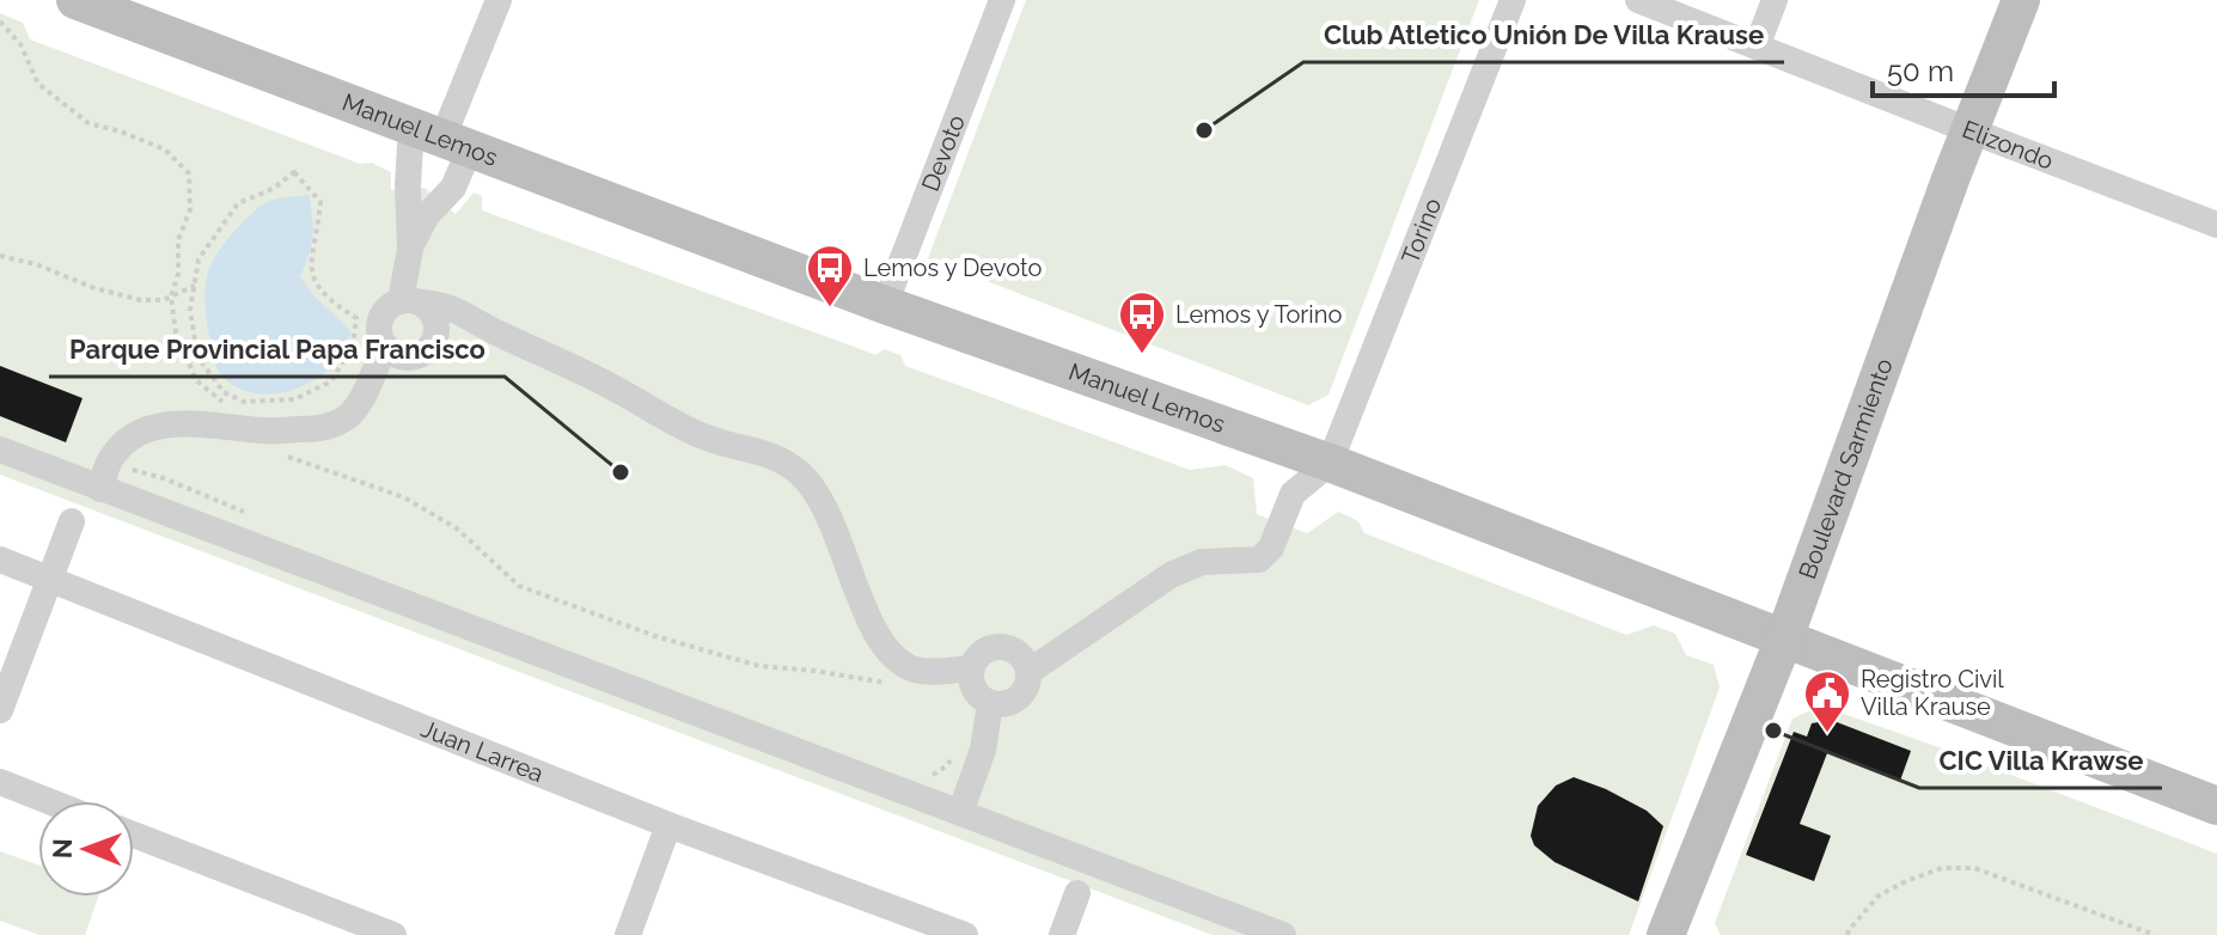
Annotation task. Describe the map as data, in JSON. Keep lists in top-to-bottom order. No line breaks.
{"streets":{"main road":["Manuel Lemos","Boulevard Sarmiento"],"street":["Elizondo","Devoto","Torino","Juan Larrea"]},"crossings":[["Manuel Lemos","Devoto"],["Manuel Lemos","Torino"],["Manuel Lemos","Boulevard Sarmiento"],["Elizondo","Boulevard Sarmiento"]],"places":{"other":["Club Atletico Unión De Villa Krause","Parque Provincial Papa Francisco","CIC Villa Krawse"],"bus stop":["Lemos y Devoto","Lemos y Torino"],"public building":["Registro Civil Villa Krause"]},"scale_bar":"50 m","north":"left"}
